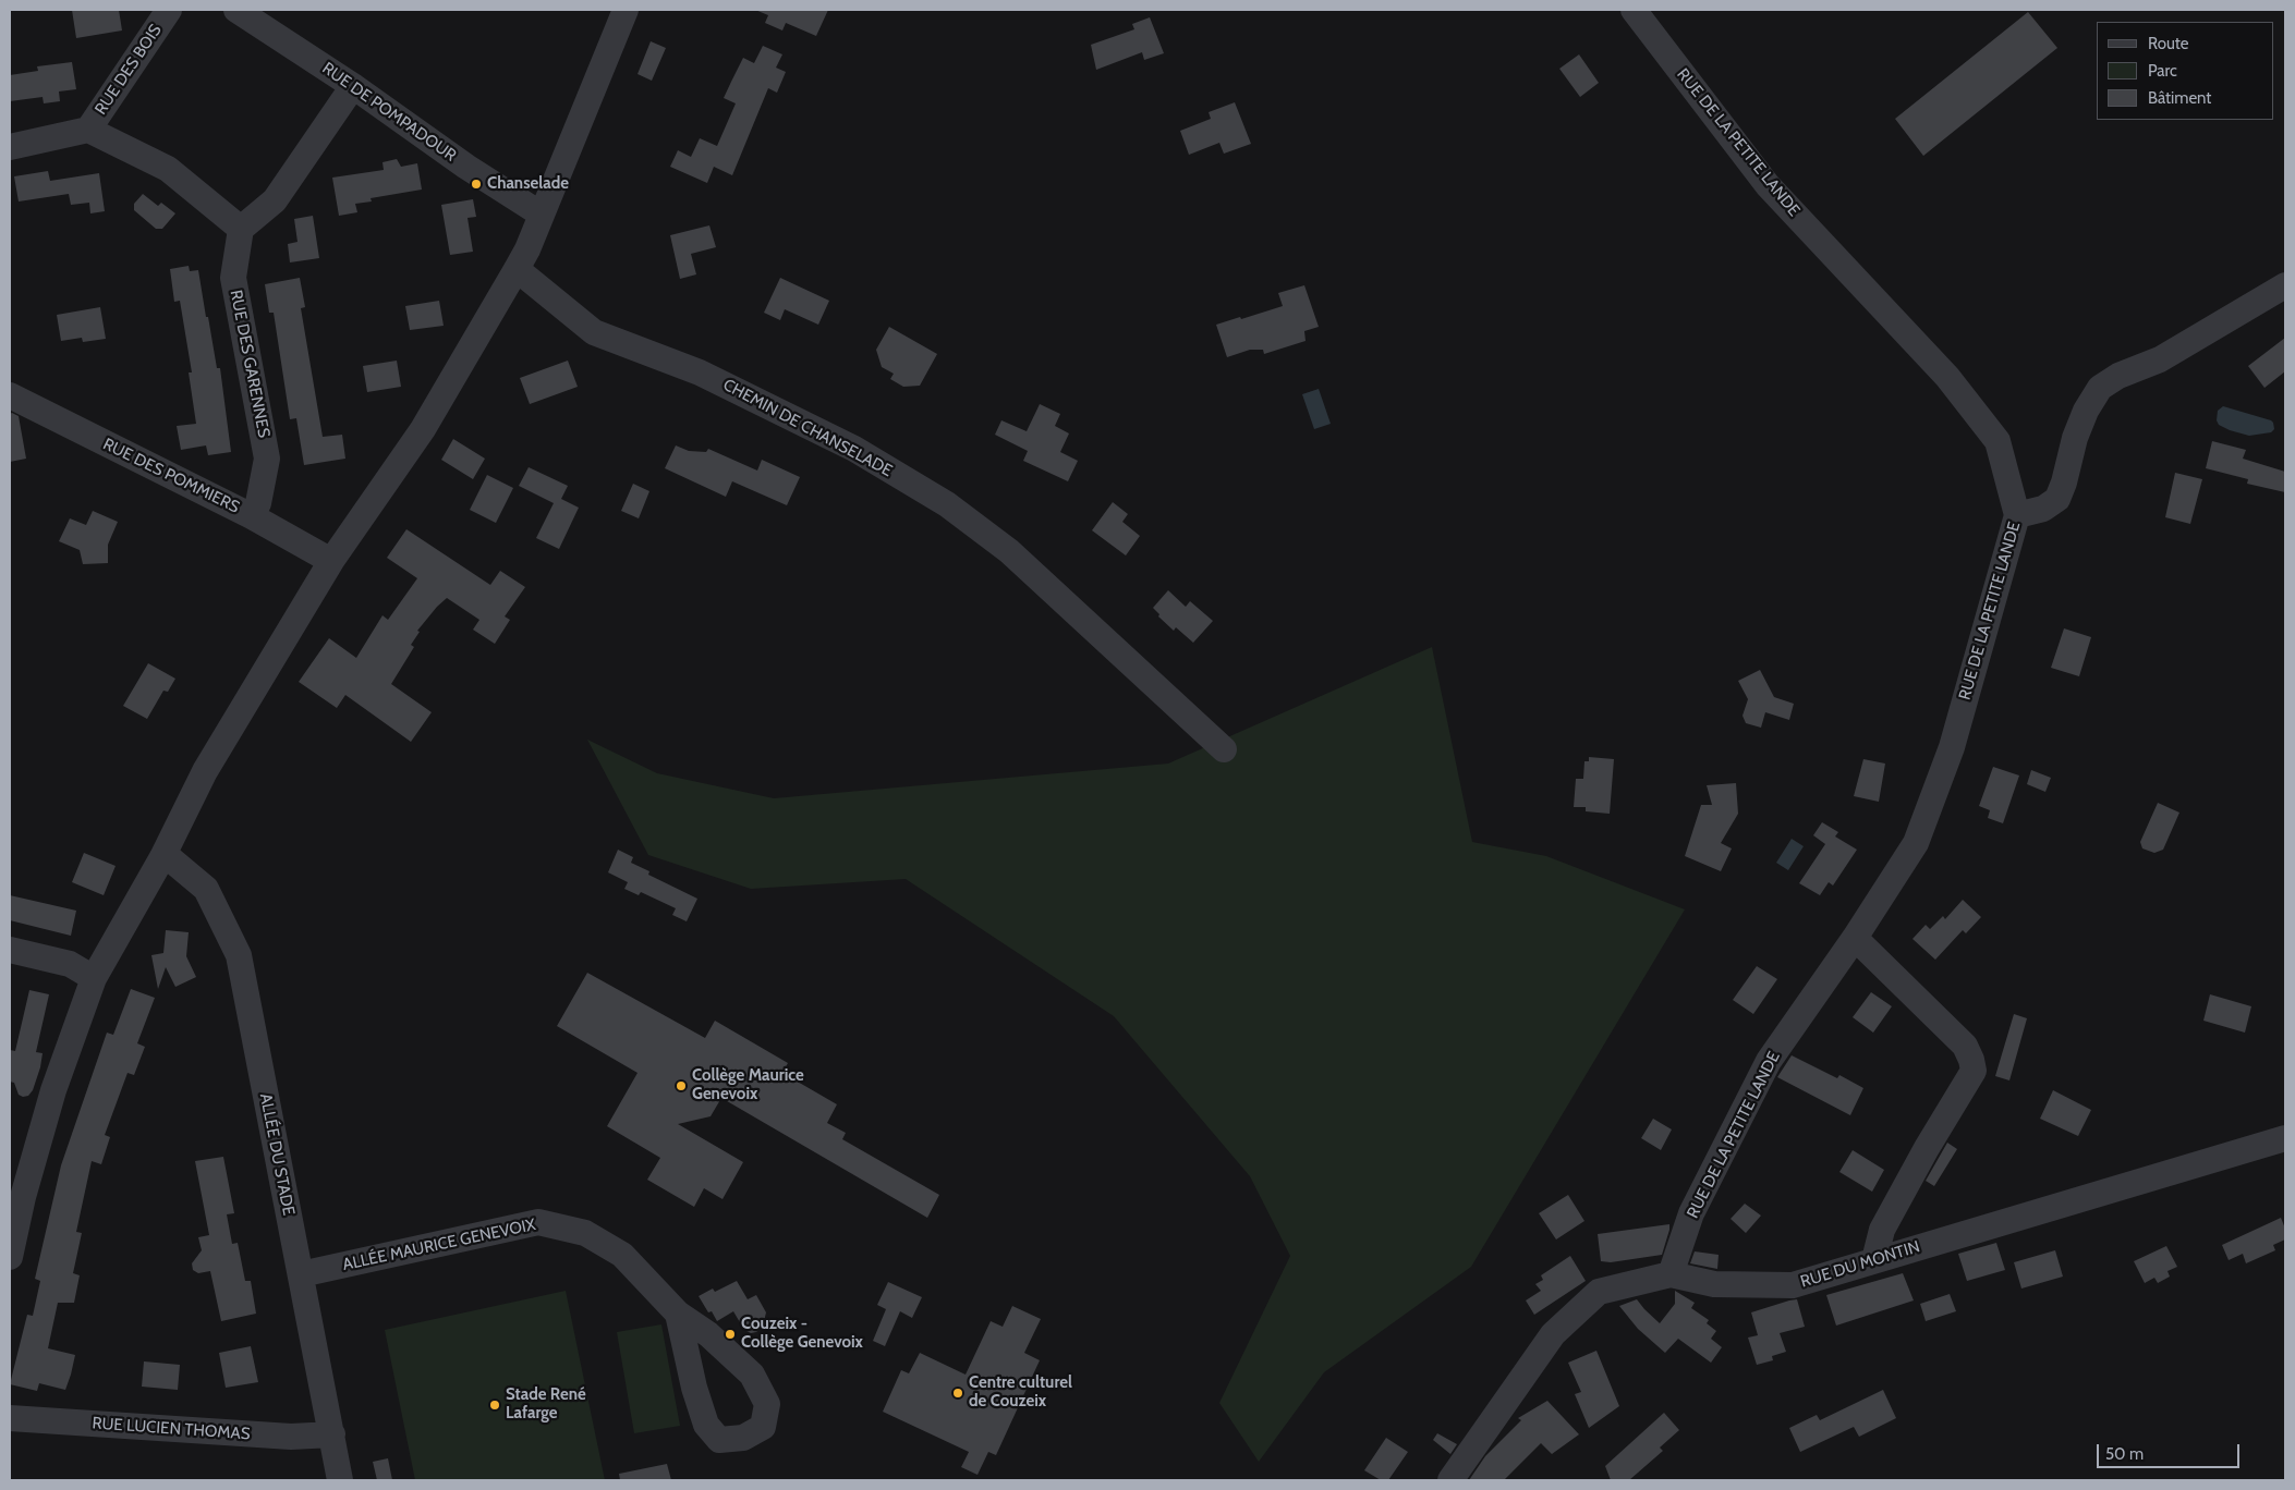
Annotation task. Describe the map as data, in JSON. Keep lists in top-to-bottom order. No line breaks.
{"streets":{"street":["RUE DES BOIS","RUE DE POMPADOUR","RUE DE LA PETITE LANDE","RUE DES GARENNES","CHEMIN DE CHANSELADE","RUE DES POMMIERS","ALLÉE DU STADE","ALLÉE MAURICE GENEVOIX","RUE DU MONTIN","RUE LUCIEN THOMAS"]},"crossings":[["RUE DES BOIS","RUE DES GARENNES"],["RUE DE LA PETITE LANDE","RUE DU MONTIN"],["RUE DES GARENNES","RUE DES POMMIERS"],["ALLÉE DU STADE","ALLÉE MAURICE GENEVOIX"],["ALLÉE DU STADE","RUE LUCIEN THOMAS"]],"places":["Chanselade","Collège Maurice Genevoix","Couzeix - Collège Genevoix","Centre culturel de Couzeix","Stade René Lafarge"],"legend":["Route","Parc","Bâtiment"],"scale_bar":"50 m"}
